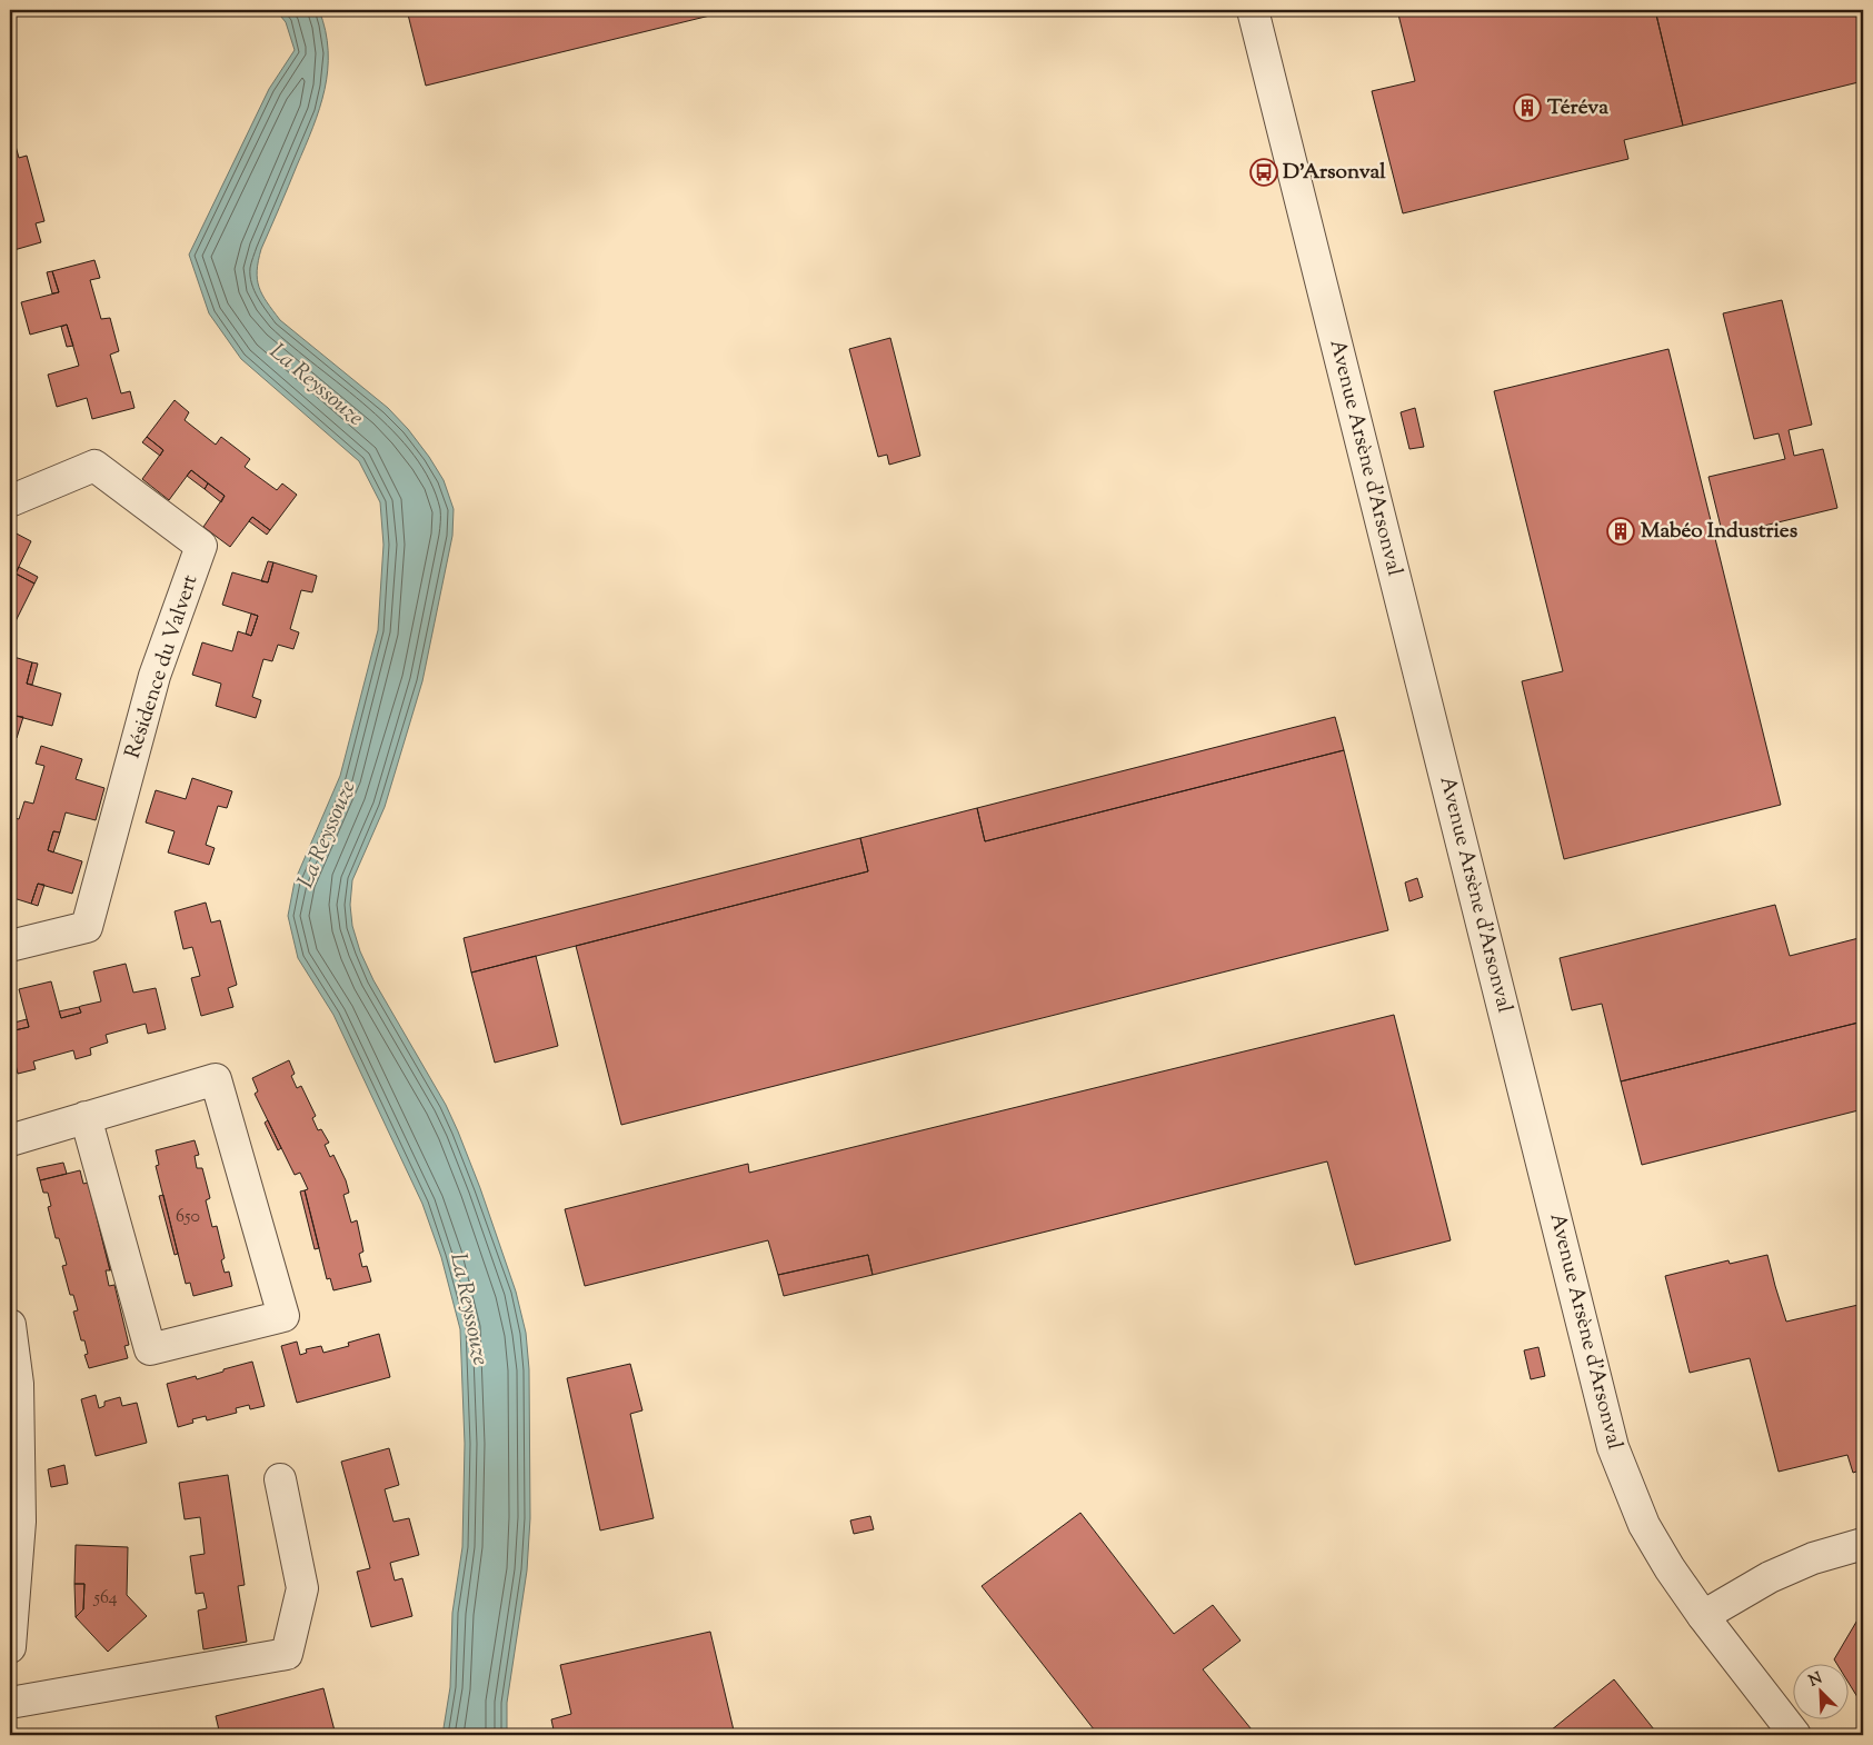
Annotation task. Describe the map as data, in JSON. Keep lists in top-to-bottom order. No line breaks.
{"streets":{"street":["Avenue Arsène d'Arsonval","Résidence du Valvert"]},"water":["La Reyssouze"],"places":{"building":["Téréva","Mabéo Industries"],"bus stop":["D'Arsonval"]},"house_numbers":["650","564"],"north":"top left"}
